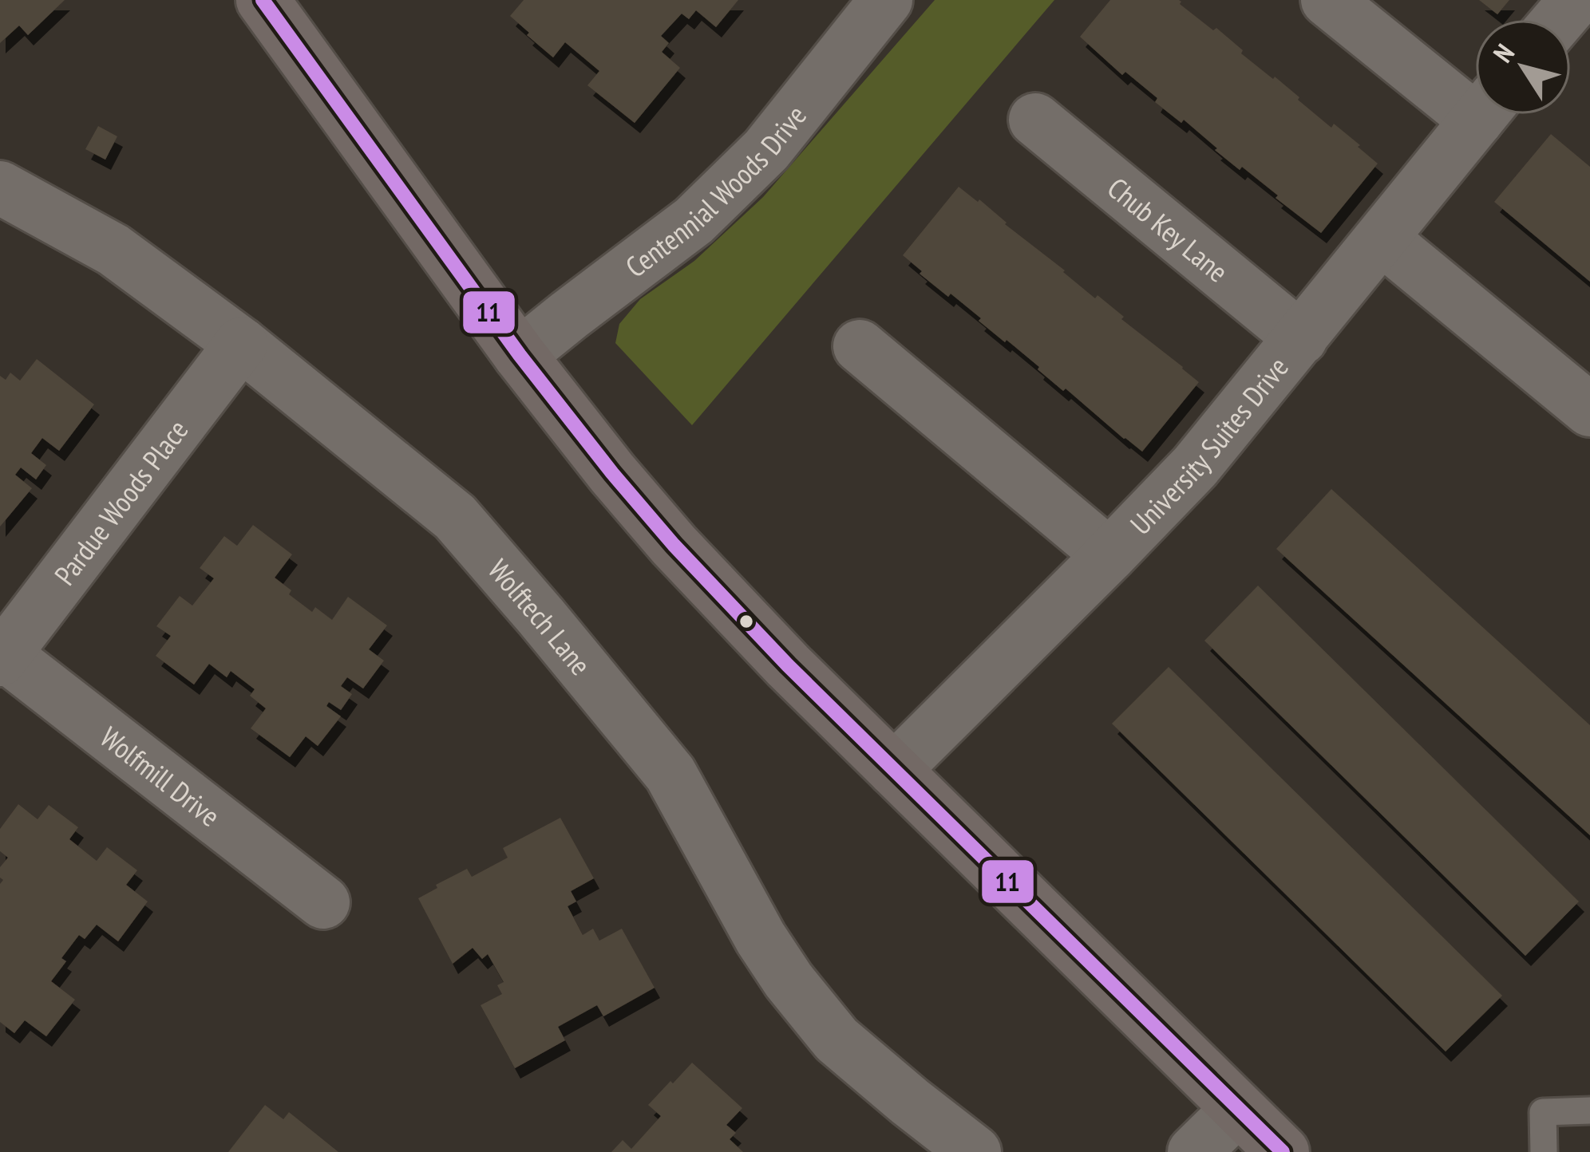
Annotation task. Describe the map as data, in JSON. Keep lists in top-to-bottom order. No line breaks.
{"streets":{"street":["Centennial Woods Drive","Chub Key Lane","University Suites Drive","Pardue Woods Place","Wolftech Lane","Wolfmill Drive"]},"crossings":[["Chub Key Lane","University Suites Drive"],["Pardue Woods Place","Wolftech Lane"],["Pardue Woods Place","Wolfmill Drive"]],"lines":["transit line 11"],"north":"top left"}
